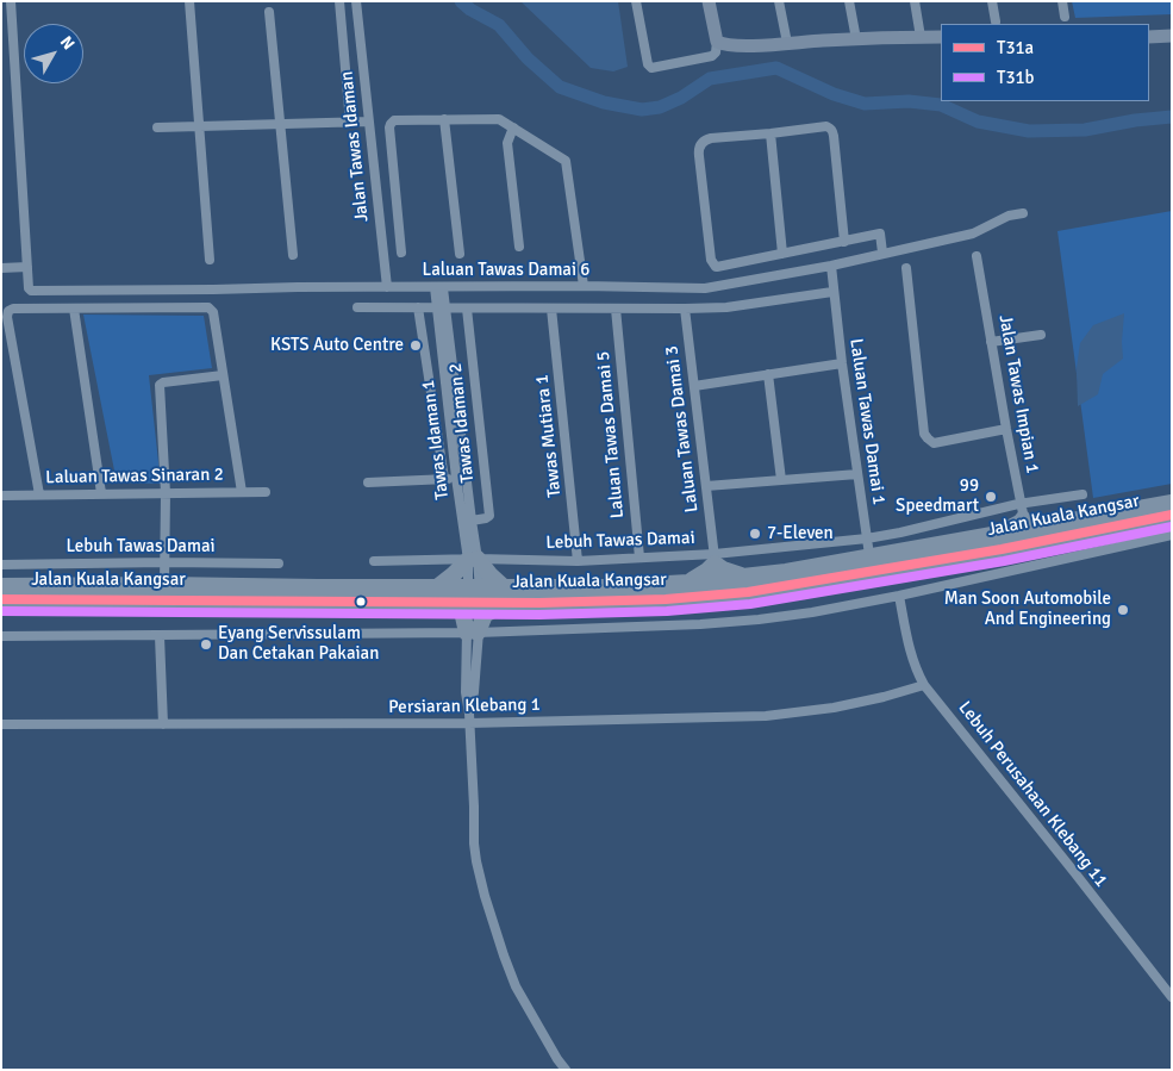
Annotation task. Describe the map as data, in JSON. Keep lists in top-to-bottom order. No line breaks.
{"streets":{"highway":["Jalan Kuala Kangsar"],"street":["Jalan Tawas Idaman","Laluan Tawas Damai 6","Jalan Tawas Impian 1","Laluan Tawas Damai 1","Tawas Idaman 2","Laluan Tawas Damai 3","Laluan Tawas Damai 5","Tawas Mutiara 1","Tawas Idaman 1","Laluan Tawas Sinaran 2","Lebuh Tawas Damai","Persiaran Klebang 1","Lebuh Perusahaan Klebang 11"]},"crossings":[["Jalan Tawas Idaman","Laluan Tawas Damai 6"],["Laluan Tawas Damai 6","Laluan Tawas Damai 1"],["Laluan Tawas Damai 6","Tawas Idaman 2"],["Laluan Tawas Damai 6","Laluan Tawas Damai 3"],["Laluan Tawas Damai 6","Laluan Tawas Damai 5"],["Laluan Tawas Damai 6","Tawas Mutiara 1"],["Laluan Tawas Damai 6","Tawas Idaman 1"],["Jalan Tawas Impian 1","Lebuh Tawas Damai"],["Laluan Tawas Damai 1","Jalan Kuala Kangsar"],["Laluan Tawas Damai 1","Lebuh Tawas Damai"],["Tawas Idaman 2","Tawas Idaman 1"],["Laluan Tawas Damai 3","Jalan Kuala Kangsar"],["Laluan Tawas Damai 3","Lebuh Tawas Damai"],["Laluan Tawas Damai 5","Lebuh Tawas Damai"],["Tawas Mutiara 1","Lebuh Tawas Damai"],["Tawas Idaman 1","Jalan Kuala Kangsar"],["Tawas Idaman 1","Lebuh Tawas Damai"],["Tawas Idaman 1","Persiaran Klebang 1"],["Jalan Kuala Kangsar","Lebuh Tawas Damai"],["Persiaran Klebang 1","Lebuh Perusahaan Klebang 11"]],"places":["KSTS Auto Centre","99 Speedmart","7-Eleven","Man Soon Automobile And Engineering","Eyang Servissulam Dan Cetakan Pakaian"],"lines":["transit line T31a","transit line T31b"],"legend":["T31a","T31b"],"north":"top right"}
